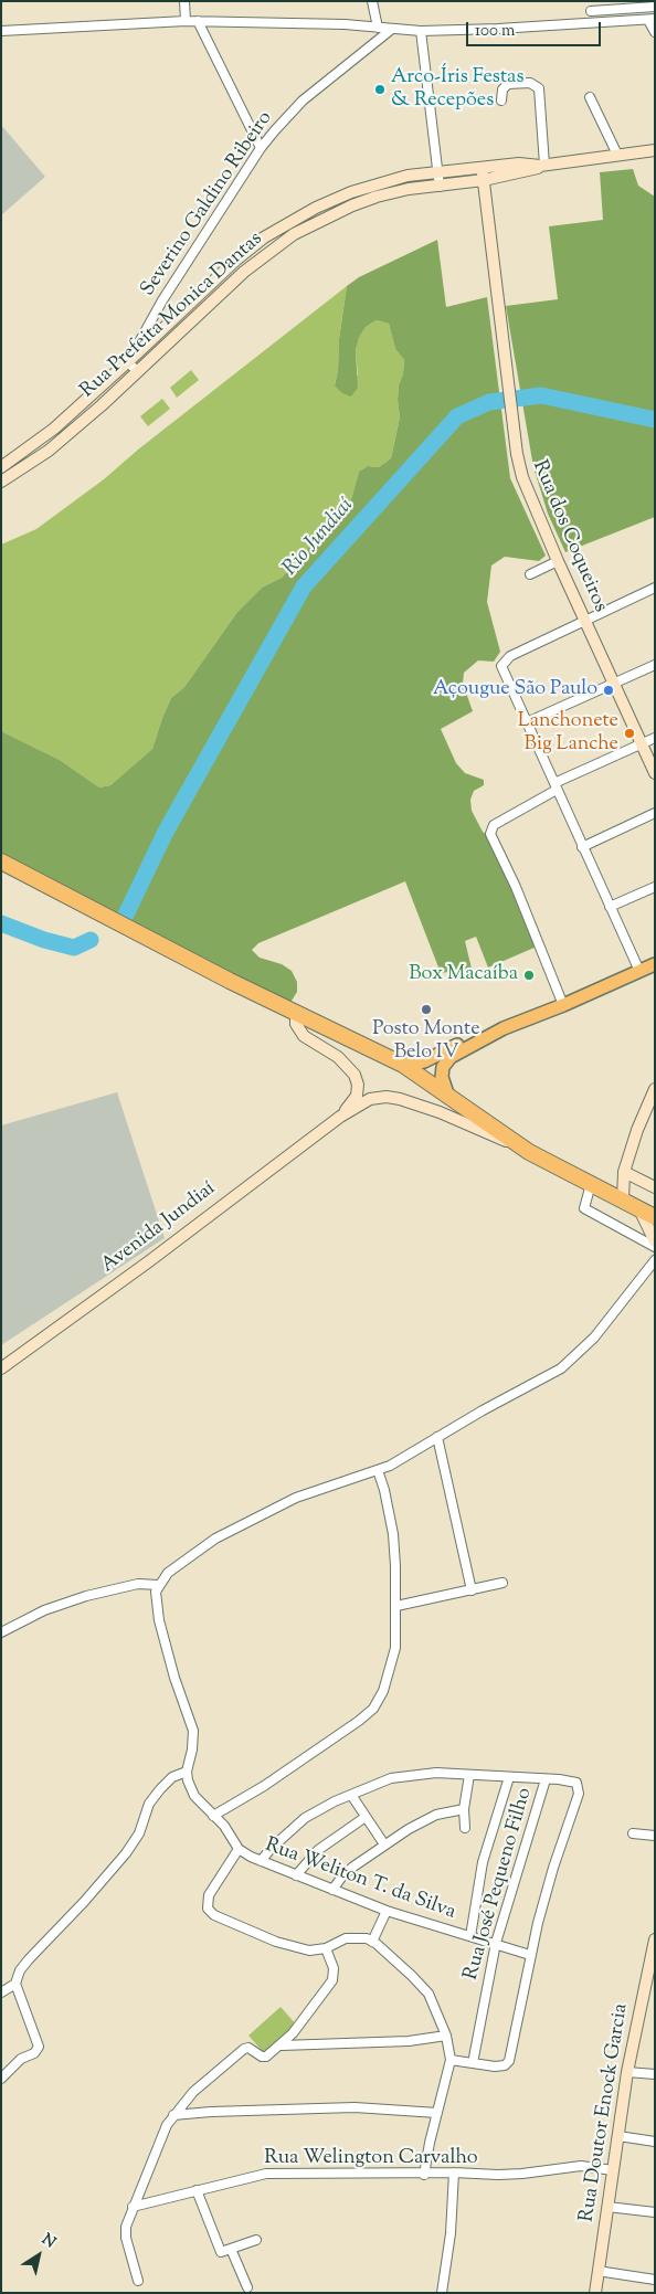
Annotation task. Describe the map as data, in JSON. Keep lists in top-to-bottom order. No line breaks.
{"streets":{"main road":["Rua Prefeita Monica Dantas","Rua dos Coqueiros","Avenida Jundiaí","Rua Doutor Enock Garcia"],"street":["Severino Galdino Ribeiro","Rua Weliton T. da Silva","Rua José Pequeno Filho","Rua Welington Carvalho"]},"crossings":[["Severino Galdino Ribeiro","Rua Prefeita Monica Dantas"],["Rua Prefeita Monica Dantas","Rua dos Coqueiros"],["Rua Weliton T. da Silva","Rua José Pequeno Filho"],["Rua Doutor Enock Garcia","Rua Welington Carvalho"]],"water":["Rio Jundiaí"],"places":["Arco-Íris Festas & Recepões","Açougue São Paulo","Lanchonete Big Lanche","Box Macaíba","Posto Monte Belo IV"],"scale_bar":"100 m","north":"top right"}
